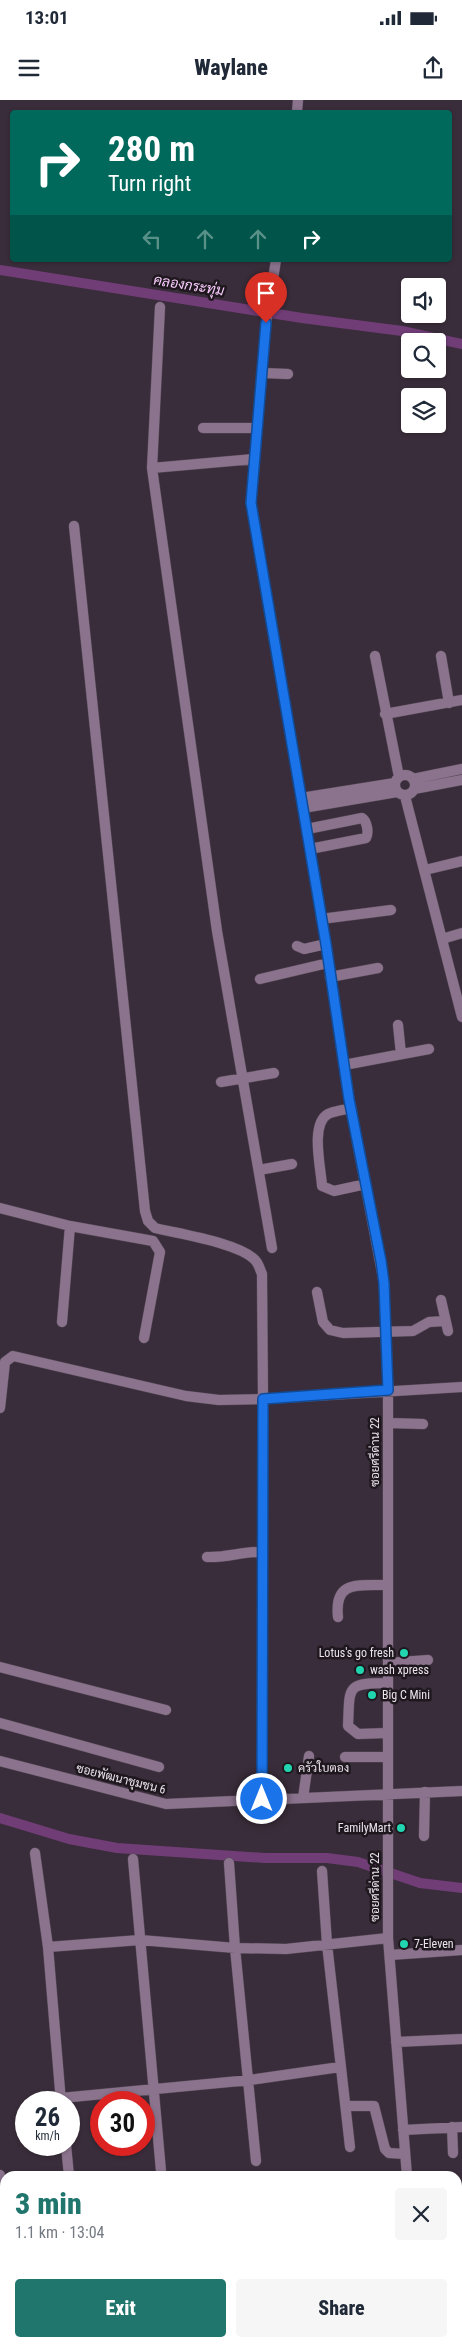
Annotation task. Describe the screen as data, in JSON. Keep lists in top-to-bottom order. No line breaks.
{"streets":{"street":["ซอยศรีด่าน 22","ซอยพัฒนาชุมชน 6"]},"crossings":[["ซอยศรีด่าน 22","ซอยพัฒนาชุมชน 6"]],"water":["คลองกระทุ่ม"],"places":["Lotus's go fresh","wash xpress","Big C Mini","ครัวใบตอง","FamilyMart","7-Eleven"],"page":{"status":"13:01","header":"Waylane","turn":["280 m","Turn right"],"speed":"26 km/h","limit":"30","heading":["3 min","1.1 km · 13:04"],"buttons":["Exit","Share"]}}
